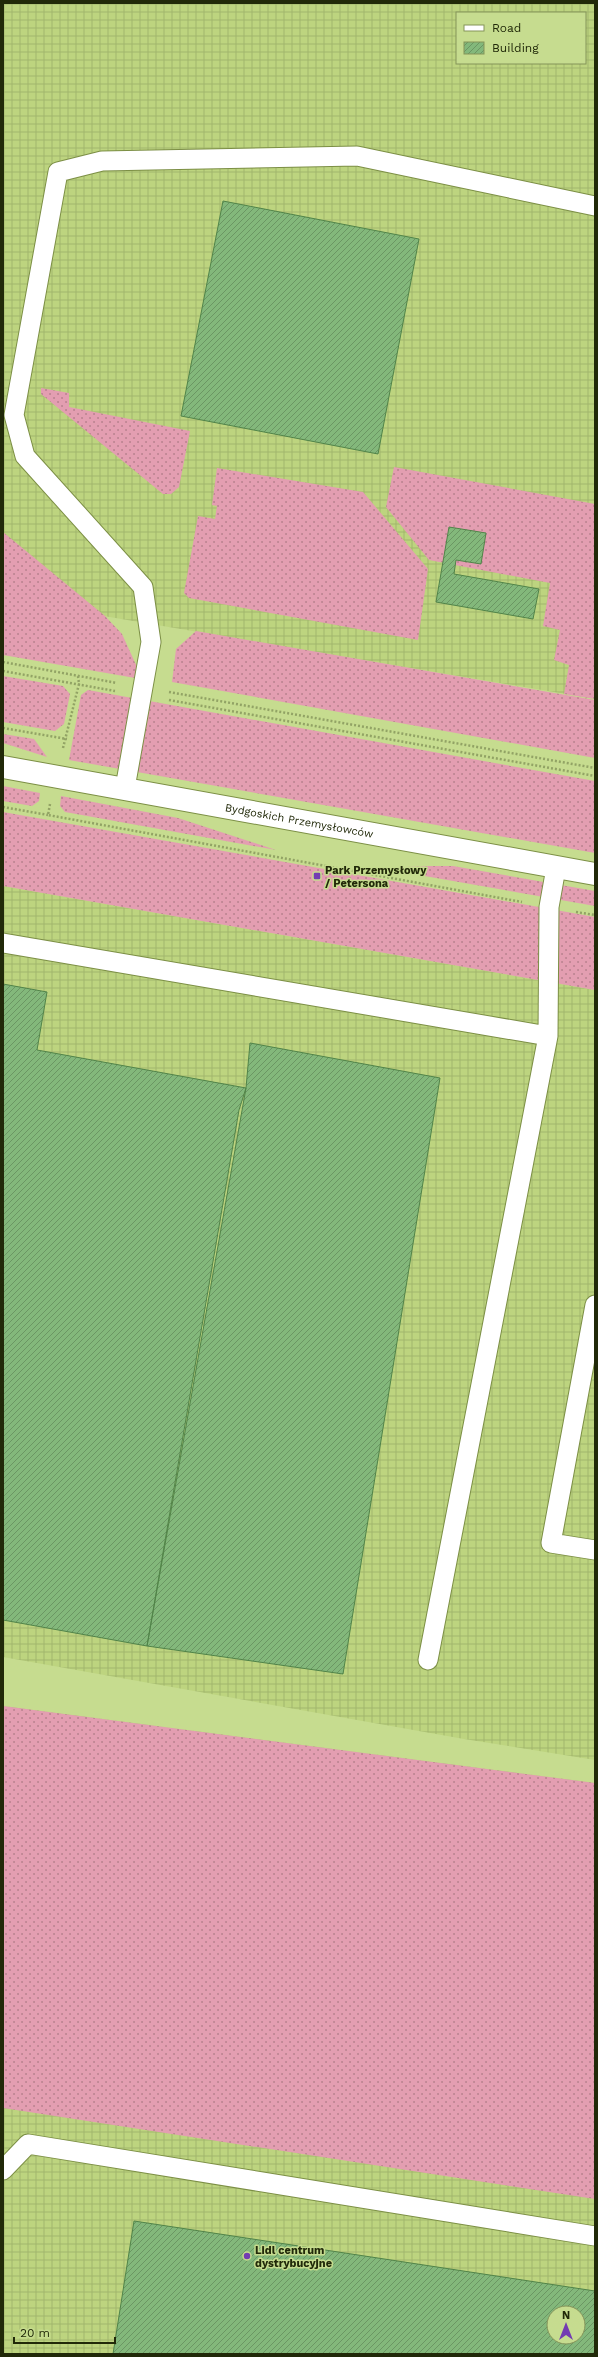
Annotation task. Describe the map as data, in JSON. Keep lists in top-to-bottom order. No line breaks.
{"streets":{"street":["Bydgoskich Przemysłowców"]},"places":{"transit":["Park Przemysłowy / Petersona"],"other":["Lidl centrum dystrybucyjne"]},"legend":["Road","Building"],"scale_bar":"20 m","north":"top"}
